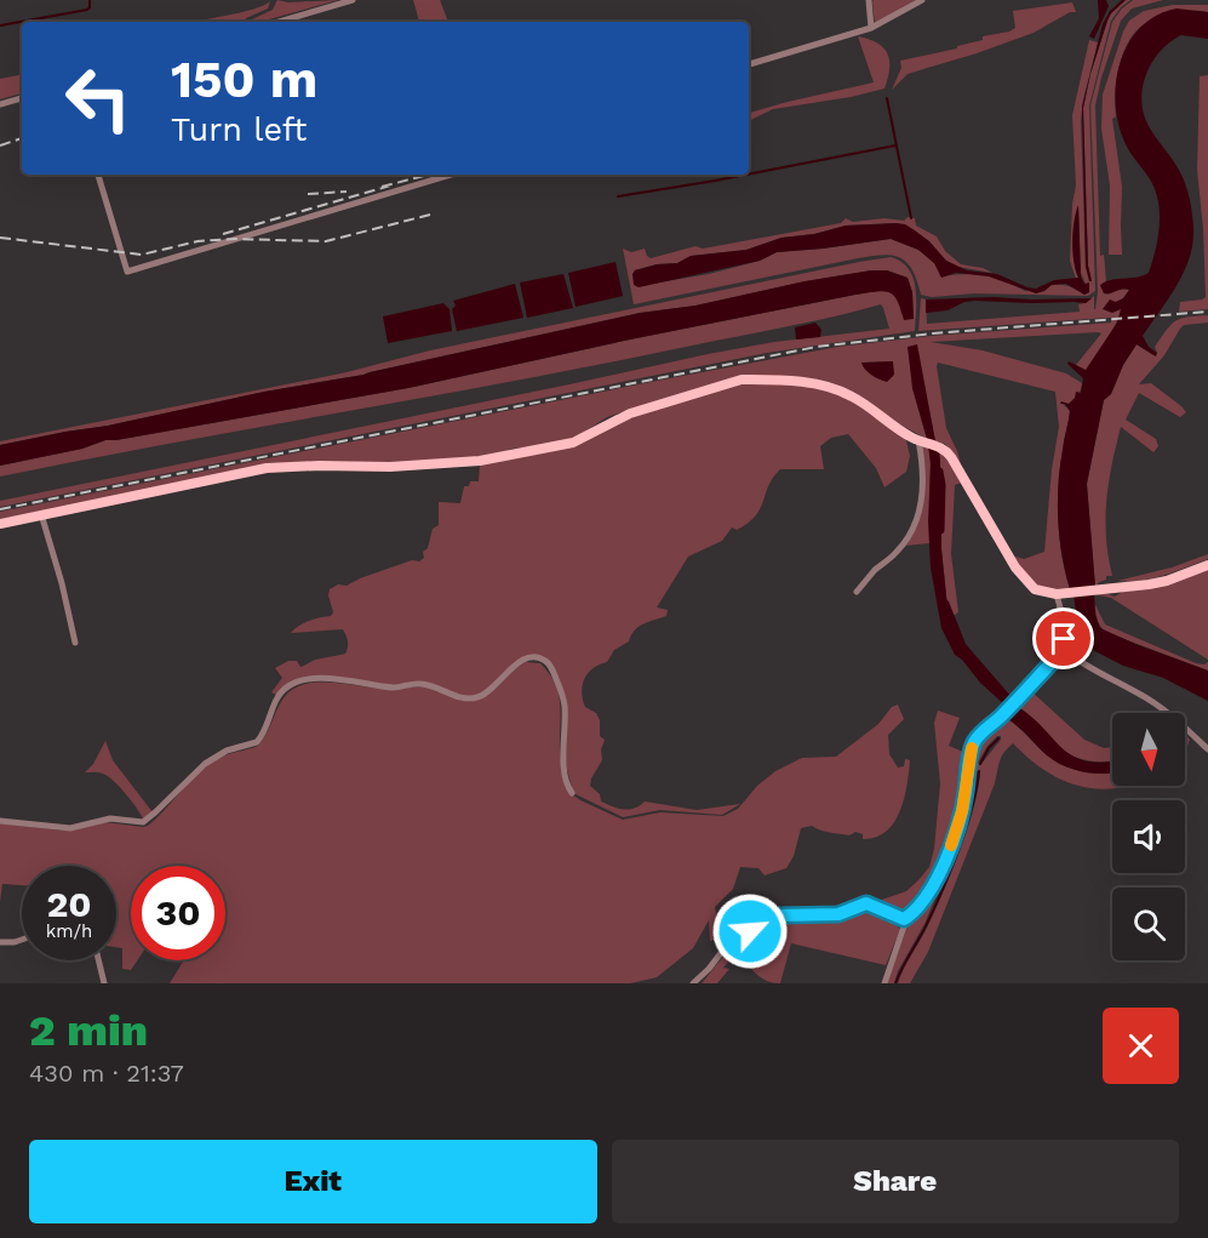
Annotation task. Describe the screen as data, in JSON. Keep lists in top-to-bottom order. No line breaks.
{"north":"bottom","page":{"turn":["150 m","Turn left"],"speed":"20 km/h","limit":"30","heading":["2 min","430 m · 21:37"],"buttons":["Exit","Share"]}}
